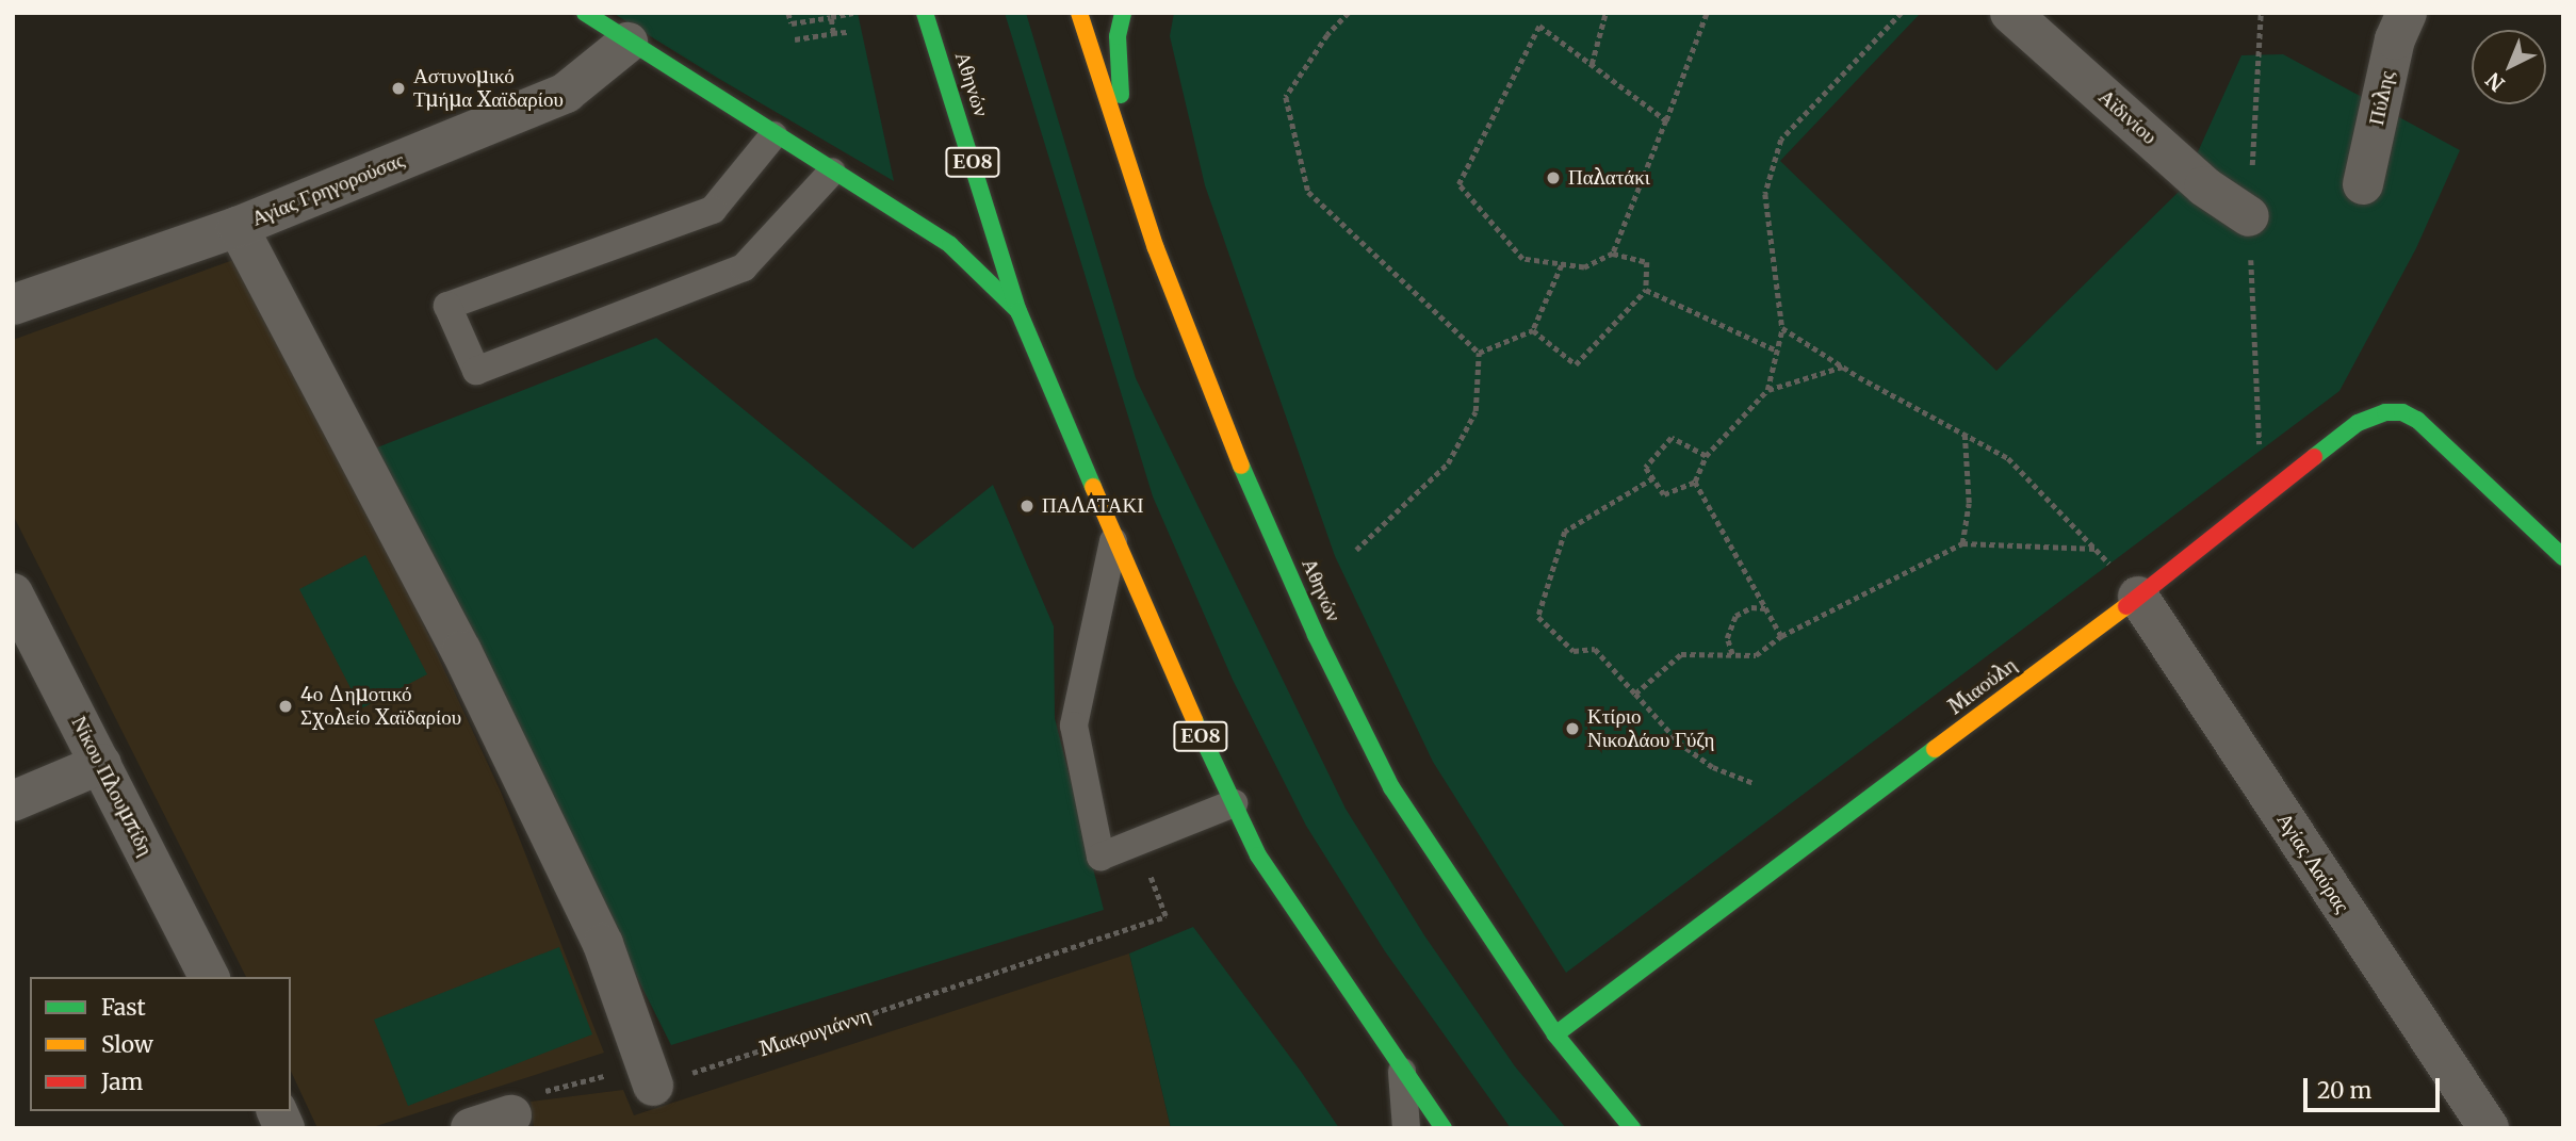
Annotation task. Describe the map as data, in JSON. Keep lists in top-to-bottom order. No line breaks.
{"streets":{"main road":["Αθηνών","ΕΟ8","Μιαούλη"],"street":["Πύλης","Αϊδινίου","Αγίας Γρηγορούσας","Νίκου Πλουμπίδη","Αγίας Λαύρας"],"path":["Μακρυγιάννη"]},"crossings":[["Αθηνών","Μιαούλη"],["Μιαούλη","Αγίας Λαύρας"]],"places":["Αστυνομικό Τμήμα Χαϊδαρίου","Παλατάκι","ΠΑΛΑΤΑΚΙ","4ο Δημοτικό Σχολείο Χαϊδαρίου","Κτίριο Νικολάου Γύζη"],"legend":["Fast","Slow","Jam"],"scale_bar":"20 m","north":"bottom left"}
